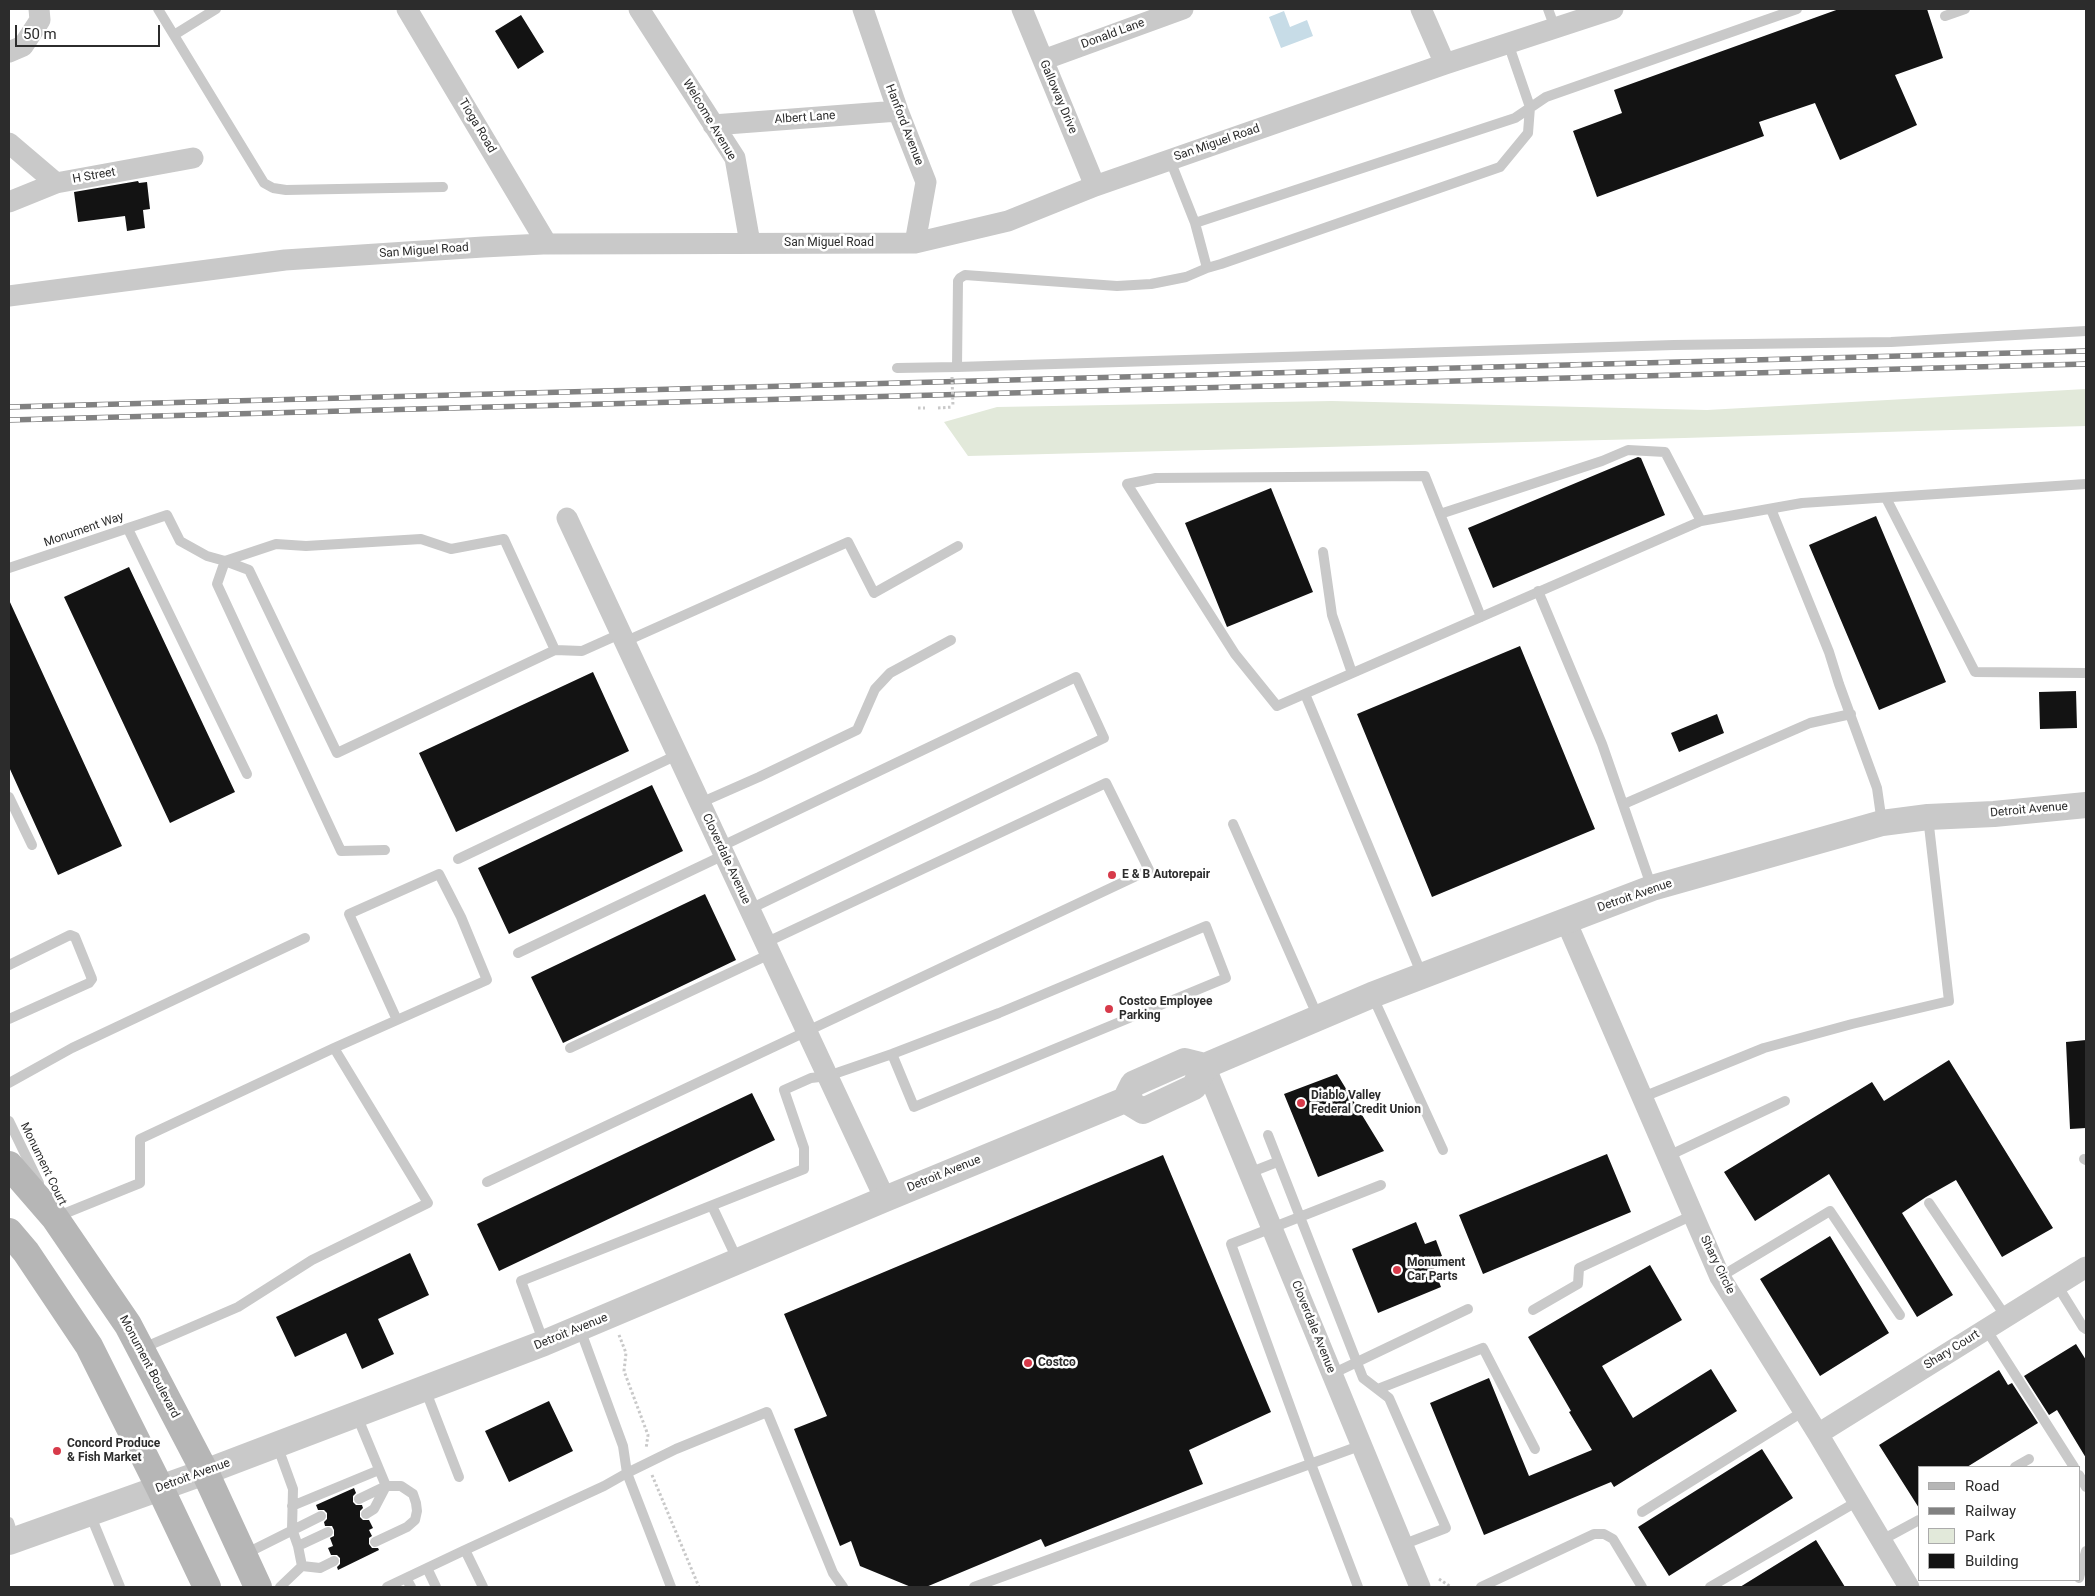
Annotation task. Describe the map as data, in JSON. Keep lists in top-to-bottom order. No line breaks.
{"streets":{"main road":["Monument Boulevard"],"street":["Donald Lane","Galloway Drive","Albert Lane","Welcome Avenue","Hanford Avenue","Tioga Road","San Miguel Road","H Street","Detroit Avenue","Cloverdale Avenue","Shary Circle","Shary Court"],"lane":["Monument Way","Monument Court"]},"crossings":[["Donald Lane","Galloway Drive"],["Galloway Drive","San Miguel Road"],["Albert Lane","Welcome Avenue"],["Albert Lane","Hanford Avenue"],["Welcome Avenue","San Miguel Road"],["Hanford Avenue","San Miguel Road"],["Tioga Road","San Miguel Road"],["Detroit Avenue","Cloverdale Avenue"],["Detroit Avenue","Shary Circle"],["Detroit Avenue","Monument Boulevard"],["Monument Court","Monument Boulevard"],["Shary Circle","Shary Court"]],"places":["E & B Autorepair","Costco Employee Parking","Diablo Valley Federal Credit Union","Monument Car Parts","Costco","Concord Produce & Fish Market"],"legend":["Road","Railway","Park","Building"],"scale_bar":"50 m"}
